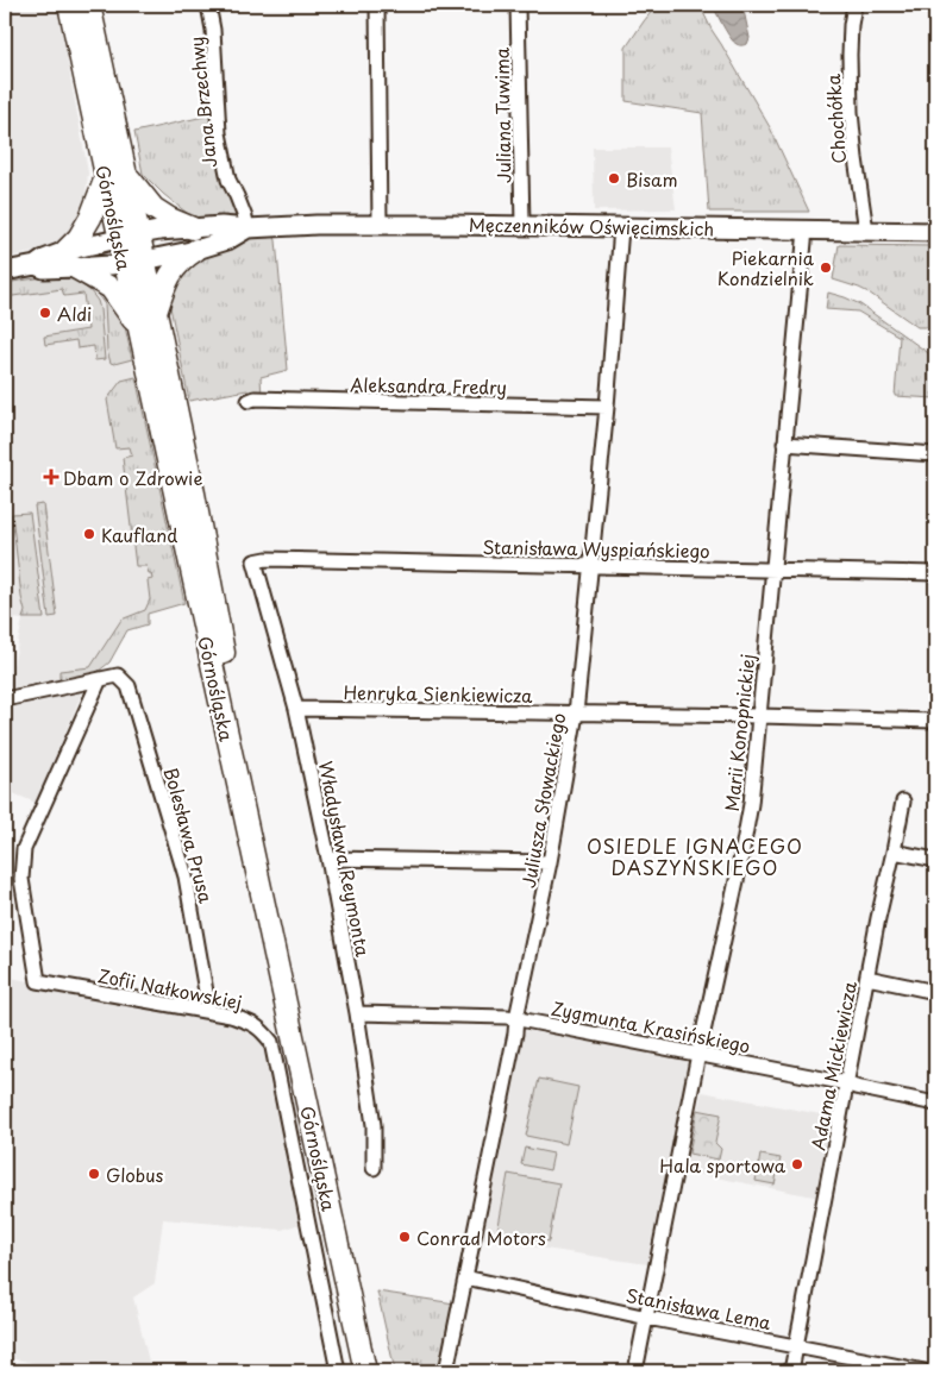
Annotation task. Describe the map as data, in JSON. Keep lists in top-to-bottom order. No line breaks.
{"streets":{"main road":["Górnośląska","Męczenników Oświęcimskich"],"street":["Jana Brzechwy","Juliana Tuwima","Chochółka","Aleksandra Fredry","Stanisława Wyspiańskiego","Henryka Sienkiewicza","Marii Konopnickiej","Juliusza Słowackiego","Bolesława Prusa","Władysława Reymonta","Zofii Nałkowskiej","Zygmunta Krasińskiego","Adama Mickiewicza","Stanisława Lema"]},"crossings":[["Jana Brzechwy","Męczenników Oświęcimskich"],["Juliana Tuwima","Męczenników Oświęcimskich"],["Chochółka","Męczenników Oświęcimskich"],["Górnośląska","Męczenników Oświęcimskich"],["Męczenników Oświęcimskich","Marii Konopnickiej"],["Męczenników Oświęcimskich","Juliusza Słowackiego"],["Aleksandra Fredry","Juliusza Słowackiego"],["Stanisława Wyspiańskiego","Marii Konopnickiej"],["Stanisława Wyspiańskiego","Juliusza Słowackiego"],["Stanisława Wyspiańskiego","Władysława Reymonta"],["Henryka Sienkiewicza","Marii Konopnickiej"],["Henryka Sienkiewicza","Juliusza Słowackiego"],["Henryka Sienkiewicza","Władysława Reymonta"],["Marii Konopnickiej","Zygmunta Krasińskiego"],["Marii Konopnickiej","Stanisława Lema"],["Juliusza Słowackiego","Zygmunta Krasińskiego"],["Juliusza Słowackiego","Stanisława Lema"],["Bolesława Prusa","Zofii Nałkowskiej"],["Władysława Reymonta","Zygmunta Krasińskiego"],["Zygmunta Krasińskiego","Adama Mickiewicza"],["Adama Mickiewicza","Stanisława Lema"]],"districts":["OSIEDLE IGNACEGO DASZYŃSKIEGO"],"places":{"other":["Bisam","Piekarnia Kondzielnik","Aldi","Kaufland","Hala sportowa","Globus","Conrad Motors"],"health":["Dbam o Zdrowie"]}}
